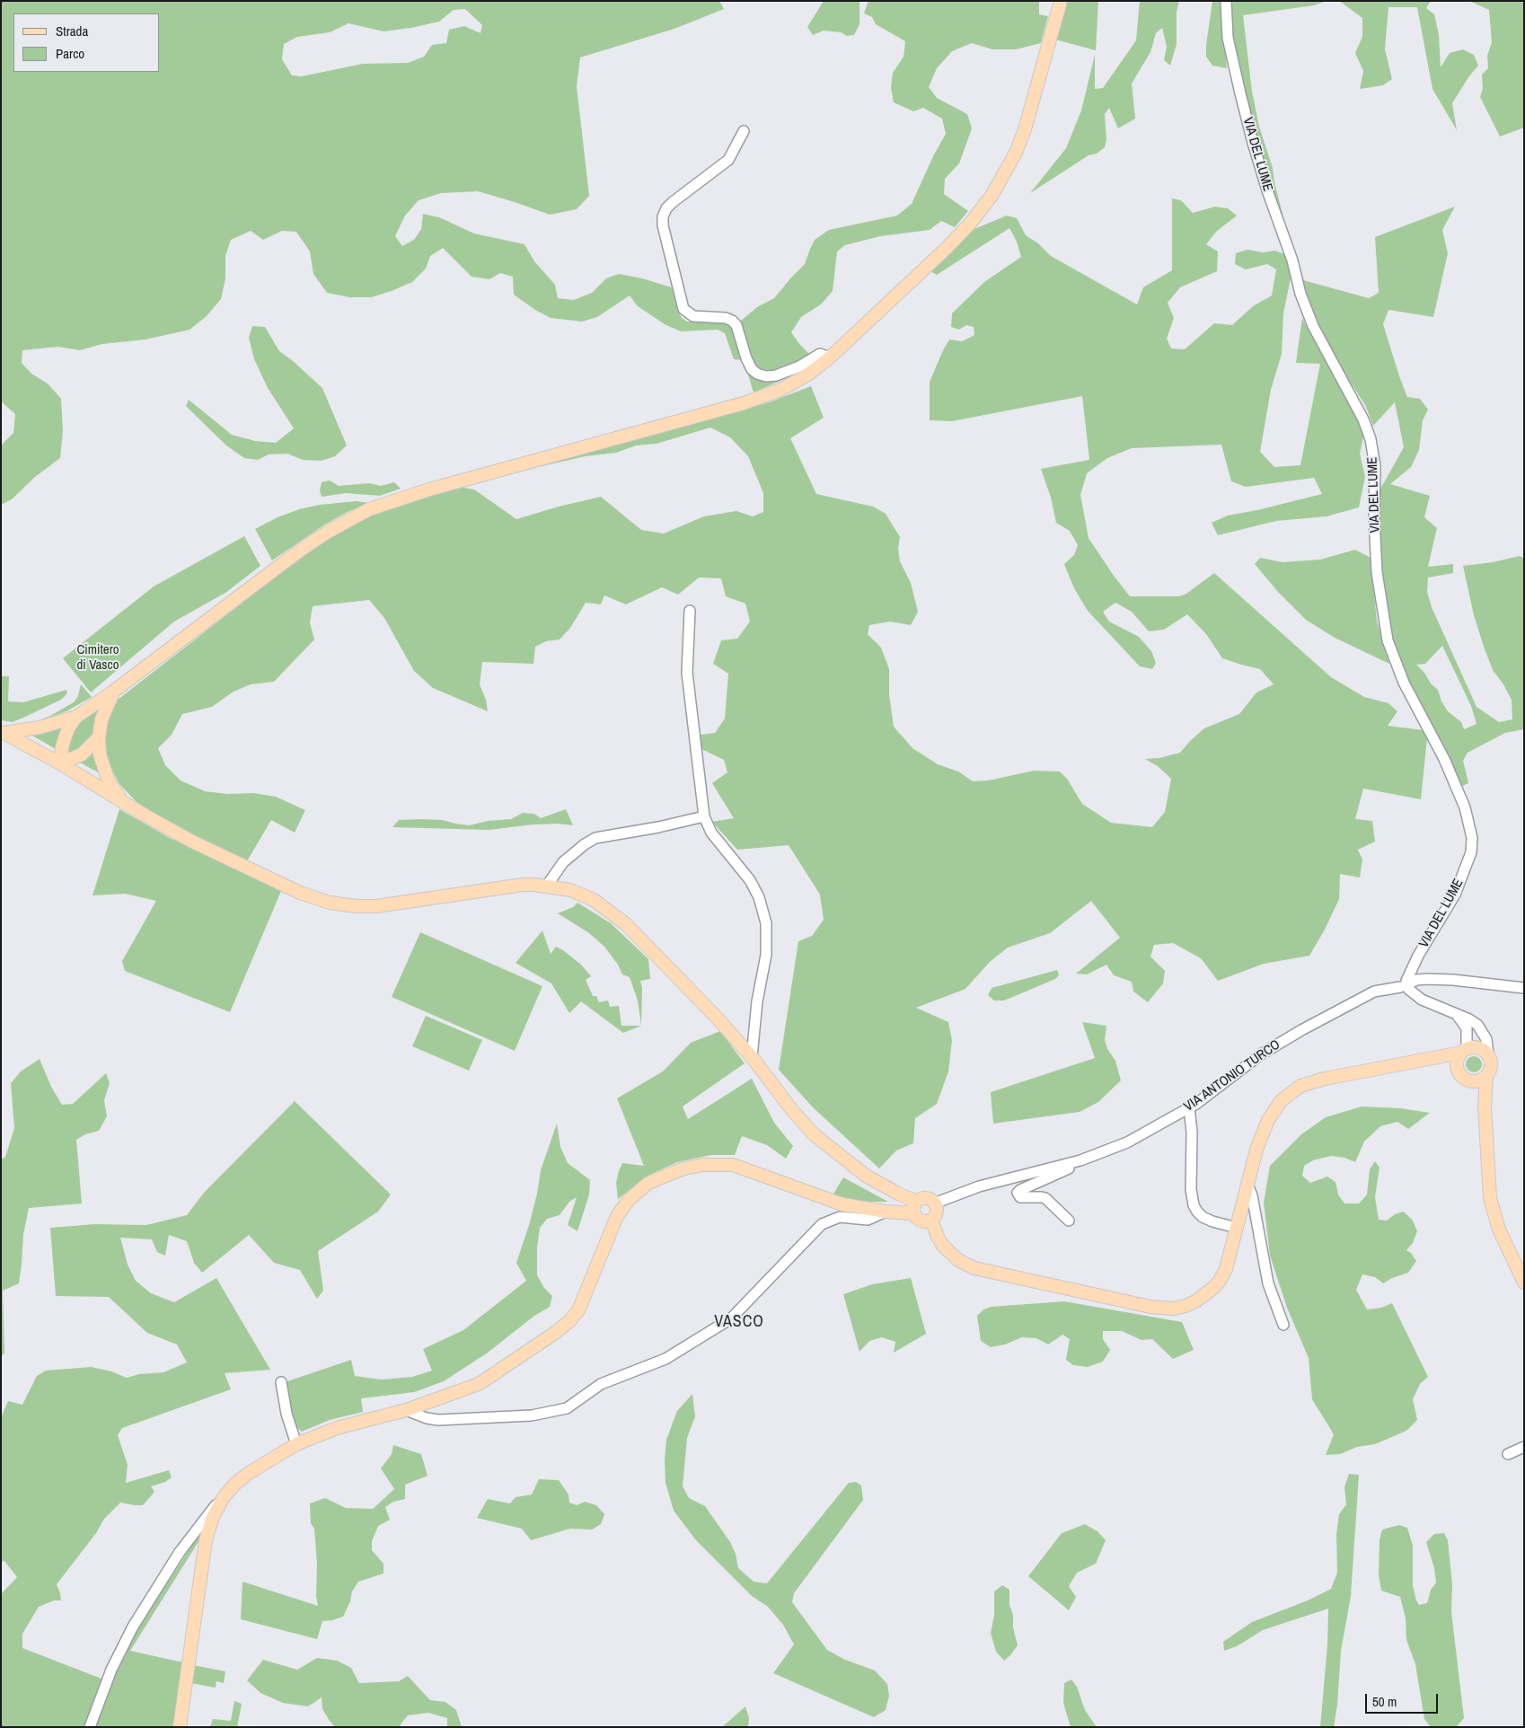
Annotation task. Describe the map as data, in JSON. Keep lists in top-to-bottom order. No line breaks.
{"streets":{"street":["VIA DEL LUME","VIA ANTONIO TURCO"]},"crossings":[["VIA DEL LUME","VIA ANTONIO TURCO"]],"districts":["VASCO"],"parks":["Cimitero di Vasco"],"legend":["Strada","Parco"],"scale_bar":"50 m"}
